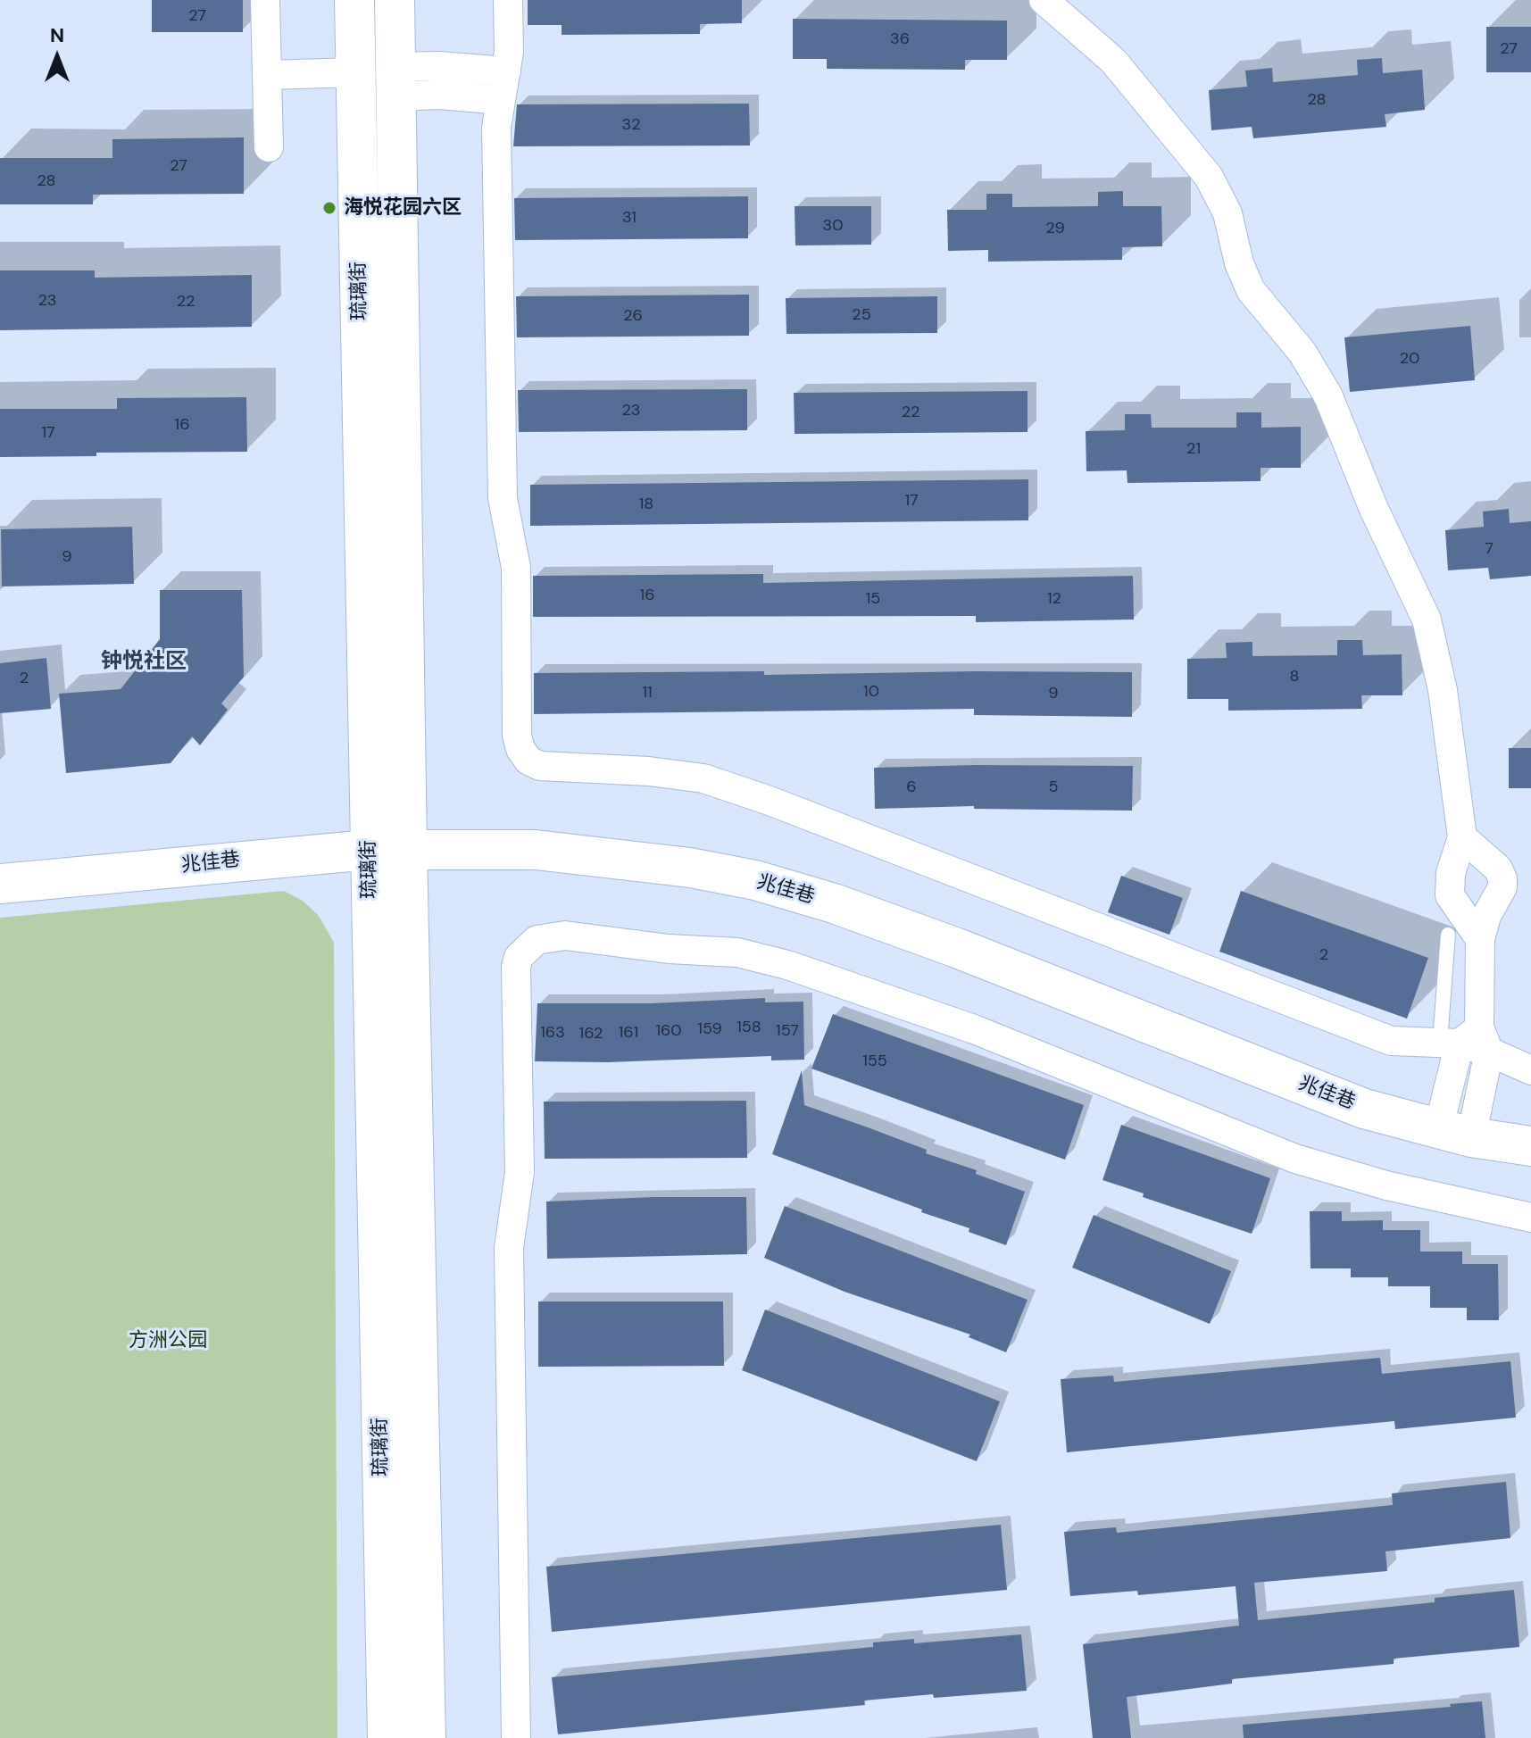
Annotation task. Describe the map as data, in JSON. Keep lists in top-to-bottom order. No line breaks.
{"streets":{"main road":["琉璃街","兆佳巷"]},"crossings":[["琉璃街","兆佳巷"]],"districts":["钟悦社区"],"parks":["方洲公园"],"places":["海悦花园六区"],"house_numbers":["27","36","27","28","32","27","28","31","30","29","23","22","25","26","20","23","22","16","17","21","17","18","7","9","16","15","12","8","2","10","11","9","6","5","2","158","159","160","157","163","161","162","155"],"north":"top"}
